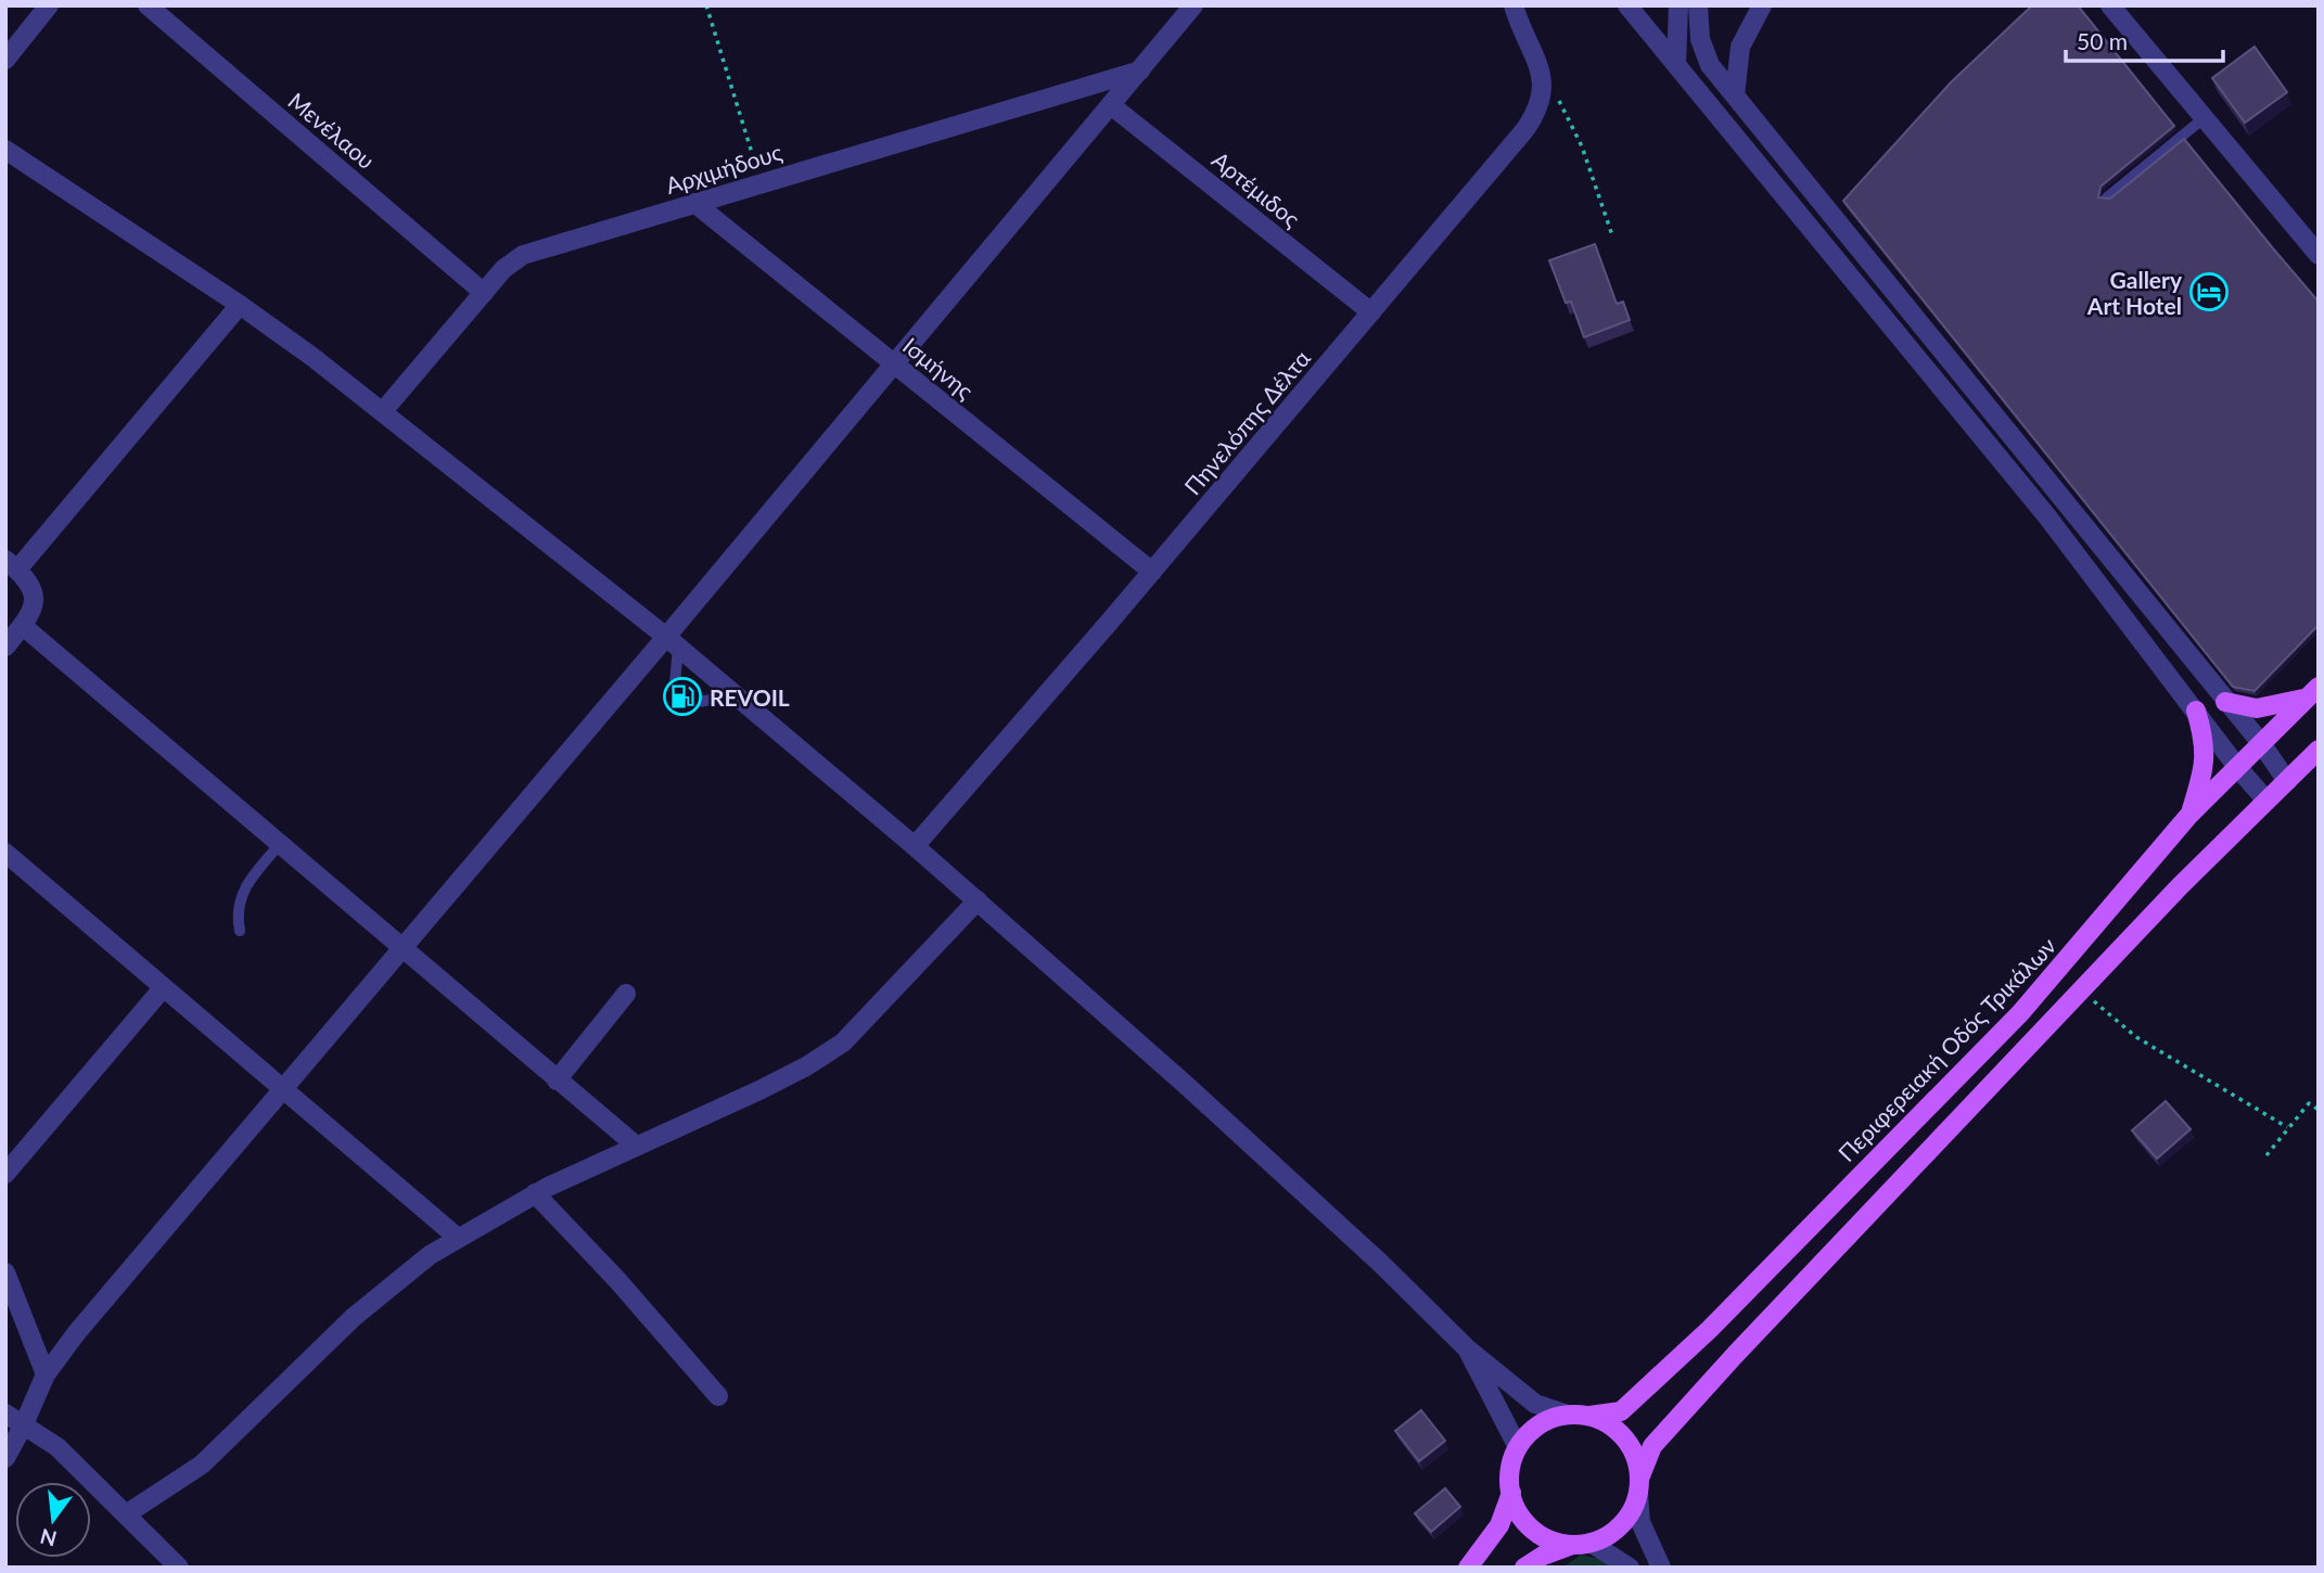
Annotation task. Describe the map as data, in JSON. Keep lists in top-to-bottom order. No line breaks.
{"streets":{"main road":["Περιφερειακή Οδός Τρικάλων"],"street":["Μενέλαου","Αρχιμήδους","Αρτέμιδος","Ισμήνης","Πηνελόπης Δέλτα"]},"crossings":[["Μενέλαου","Αρχιμήδους"],["Αρχιμήδους","Ισμήνης"],["Αρτέμιδος","Πηνελόπης Δέλτα"],["Ισμήνης","Πηνελόπης Δέλτα"]],"places":{"hotel":["Gallery Art Hotel"],"fuel station":["REVOIL"]},"scale_bar":"50 m","north":"bottom"}
